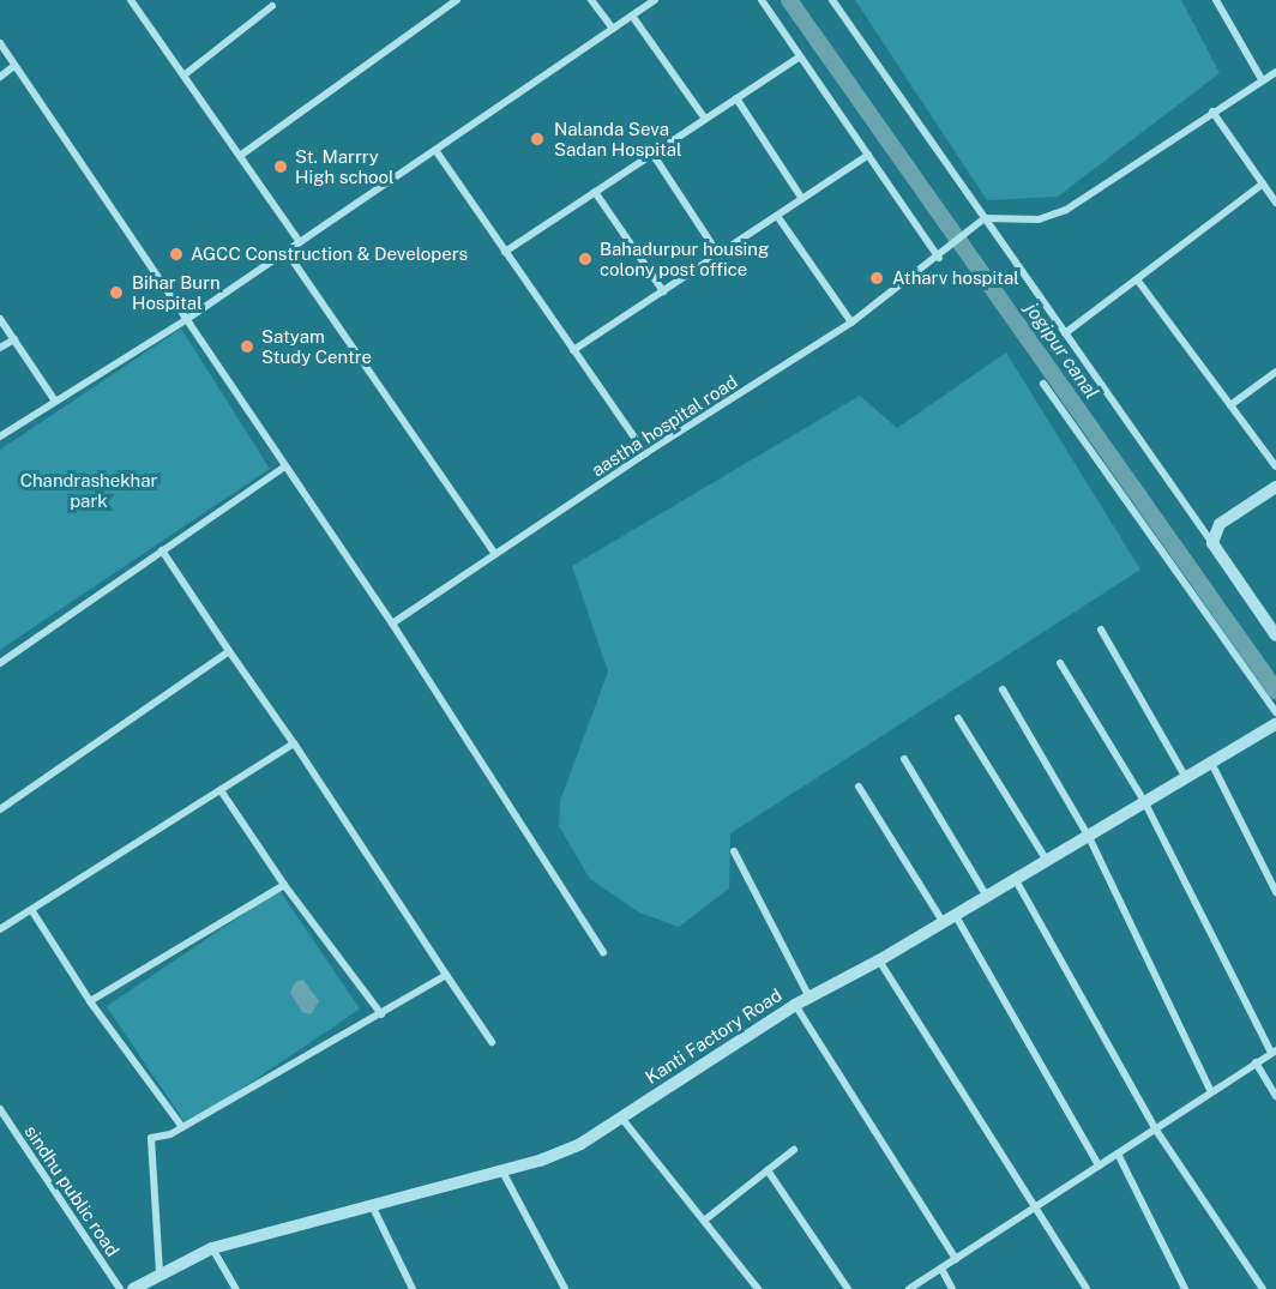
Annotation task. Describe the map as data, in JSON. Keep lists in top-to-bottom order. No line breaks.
{"streets":{"street":["aastha hospital road","Kanti Factory Road","sindhu public road"]},"water":["jogipur canal"],"parks":["Chandrashekhar park"],"places":["Nalanda Seva Sadan Hospital","St. Marrry High school","AGCC Construction & Developers","Bahadurpur housing colony post office","Atharv hospital","Bihar Burn Hospital","Satyam Study Centre"]}
